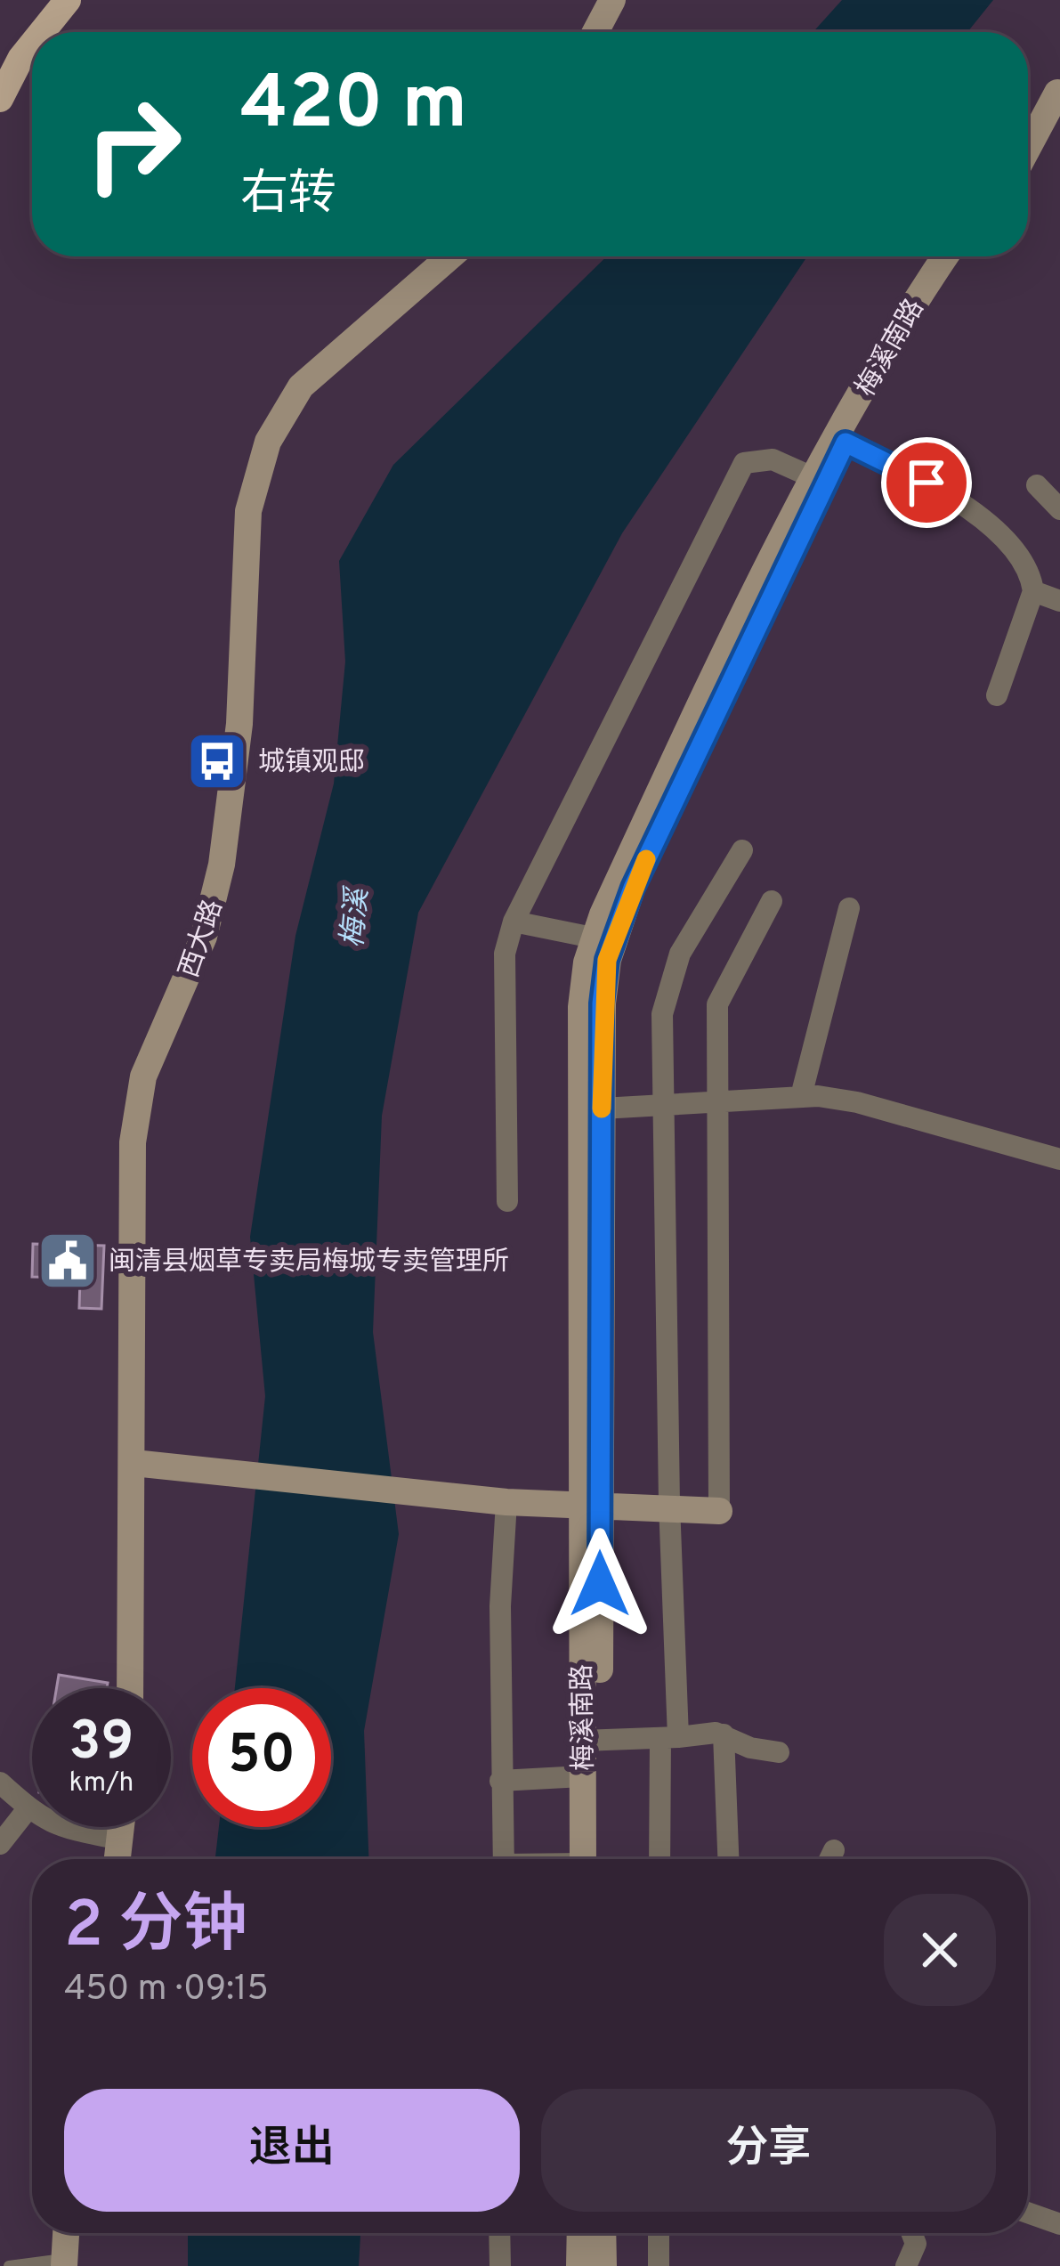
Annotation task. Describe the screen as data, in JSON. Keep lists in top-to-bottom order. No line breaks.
{"streets":{"main road":["梅溪南路","西大路"]},"water":["梅溪"],"places":{"bus stop":["城镇观邸"],"public building":["闽清县烟草专卖局梅城专卖管理所"]},"page":{"turn":["420 m","右转"],"speed":"39 km/h","limit":"50","heading":["2 分钟","450 m · 09:15"],"buttons":["退出","分享"]}}
